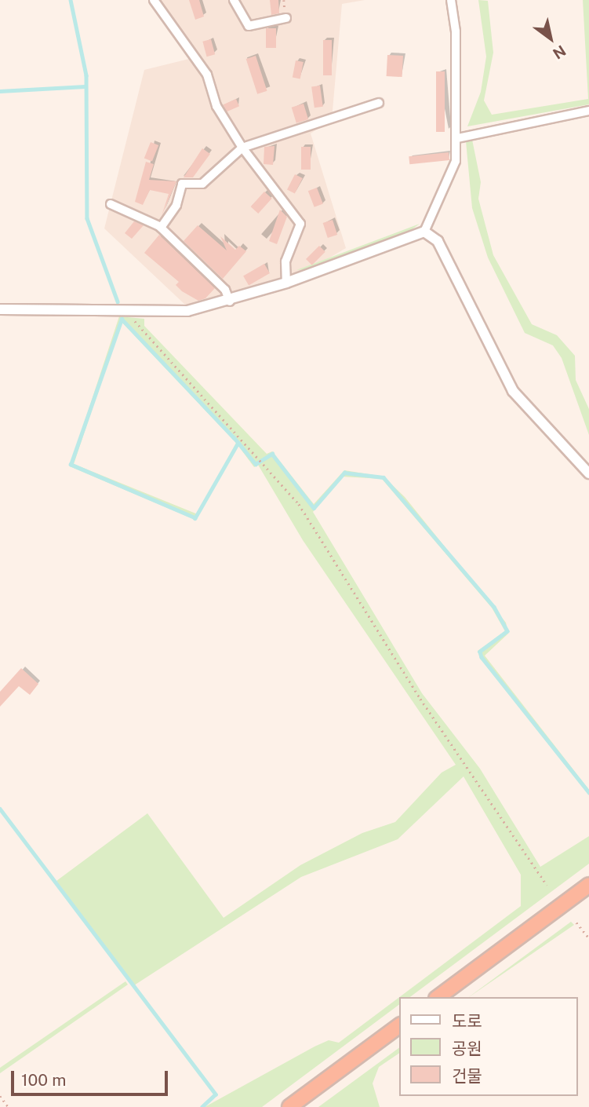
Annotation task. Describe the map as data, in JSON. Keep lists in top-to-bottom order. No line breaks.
{"legend":["도로","공원","건물"],"scale_bar":"100 m","north":"bottom right"}
